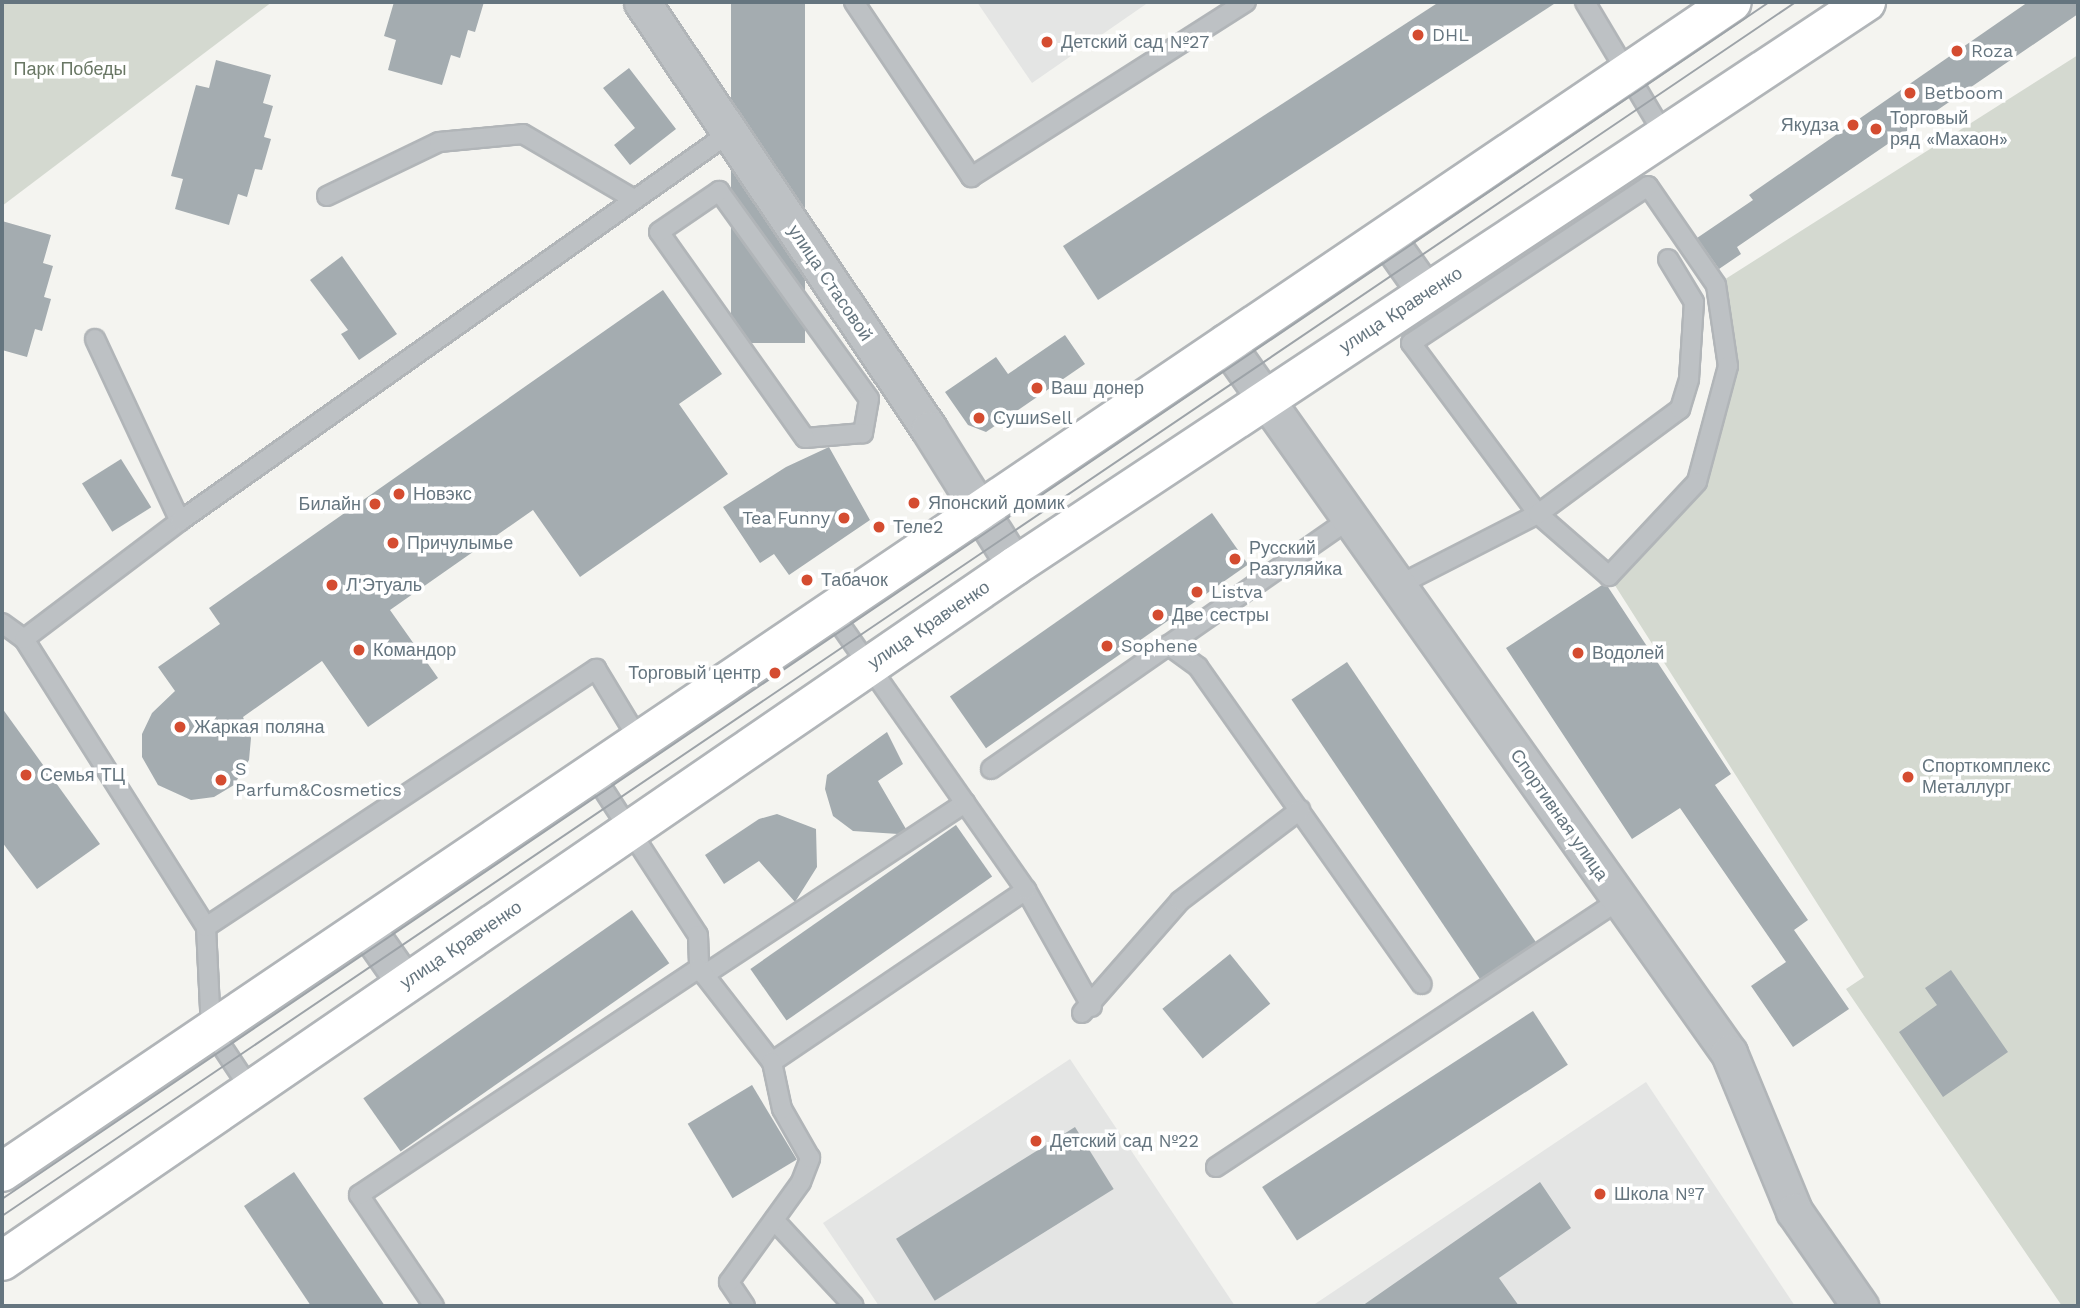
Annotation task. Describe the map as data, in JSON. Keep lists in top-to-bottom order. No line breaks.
{"streets":{"main road":["улица Кравченко"],"street":["улица Стасовой","Спортивная улица"]},"crossings":[["улица Стасовой","улица Кравченко"],["улица Кравченко","Спортивная улица"]],"parks":["Парк Победы"],"places":["DHL","Детский сад №27","Roza","Betboom","Якудза","Торговый ряд «Махаон»","Ваш донер","СушиSell","Новэкс","Японский домик","Билайн","Tea Funny","Теле2","Причулымье","Русский Разгуляйка","Табачок","Л'Этуаль","Listva","Две сестры","Sophene","Командор","Водолей","Торговый центр","Жаркая поляна","Семья ТЦ","Спорткомплекс Металлург","S Parfum&Cosmetics","Детский сад №22","Школа №7"]}
